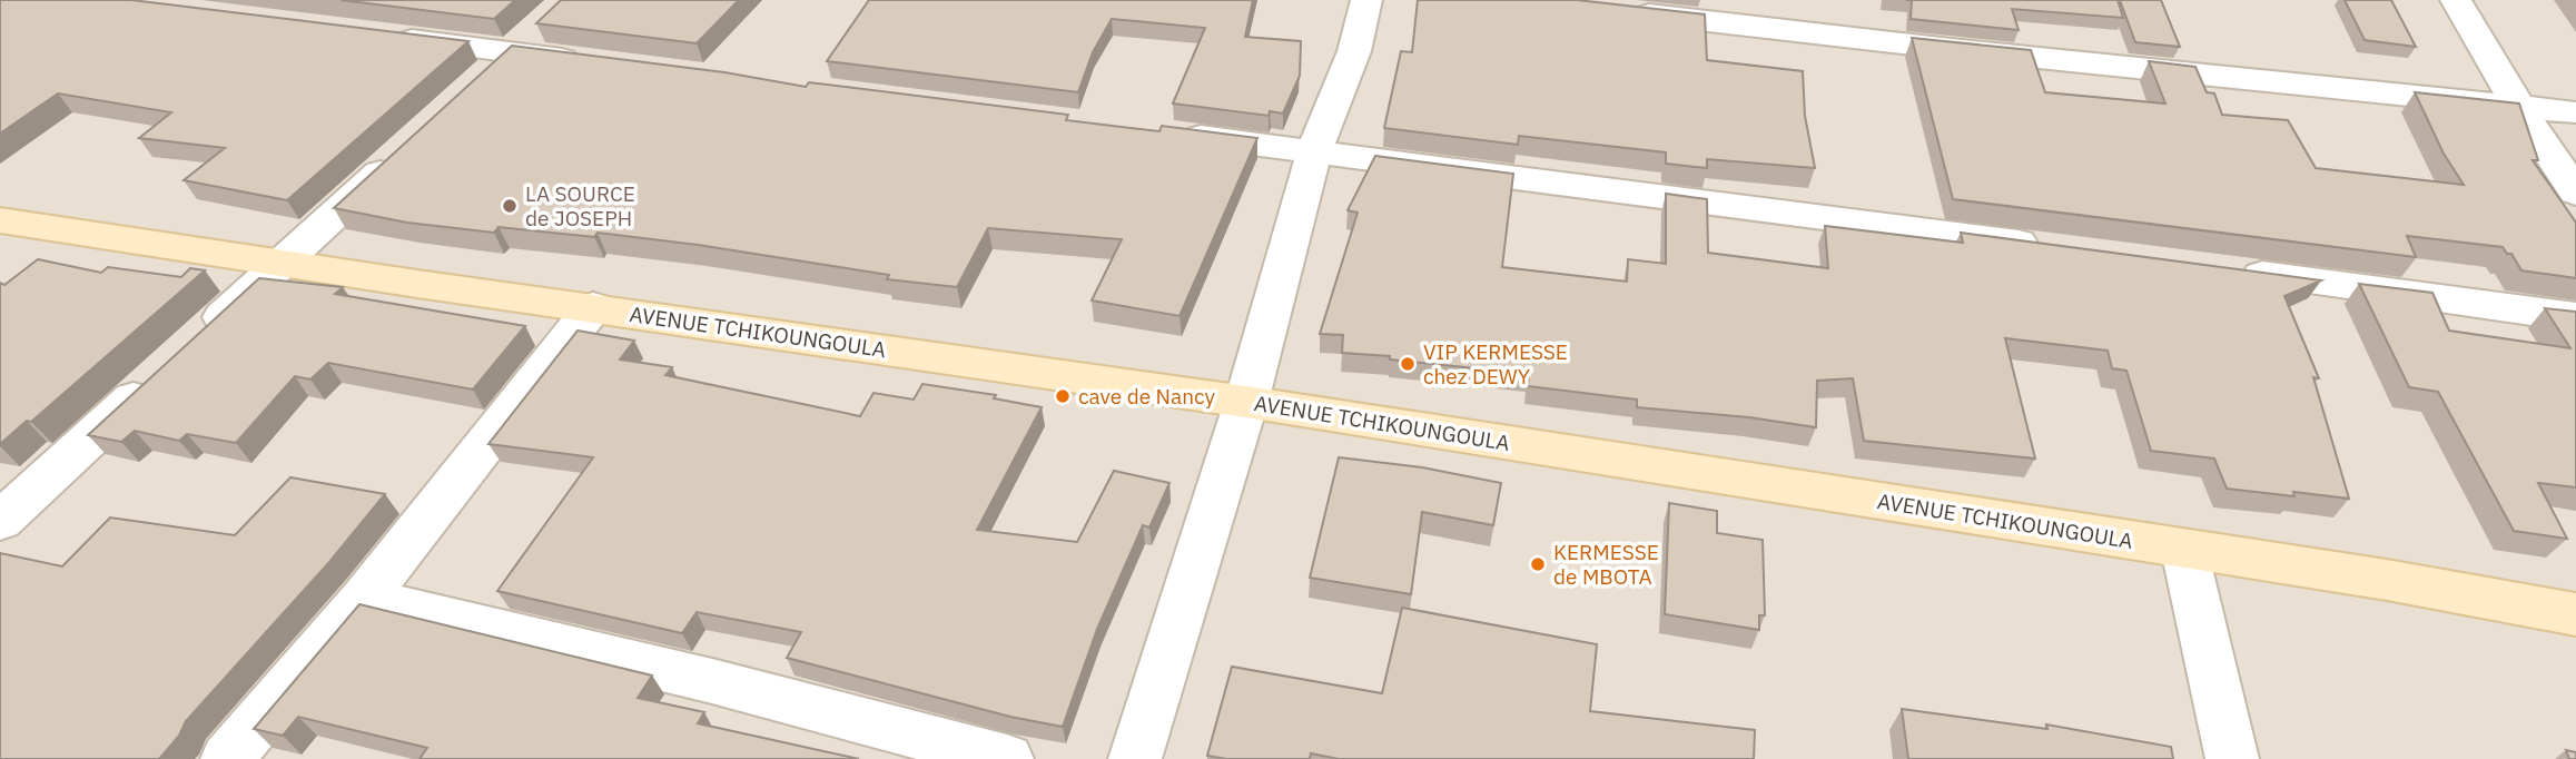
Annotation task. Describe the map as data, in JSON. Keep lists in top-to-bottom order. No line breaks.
{"streets":{"street":["AVENUE TCHIKOUNGOULA"]},"places":["LA SOURCE de JOSEPH","VIP KERMESSE chez DEWY","cave de Nancy","KERMESSE de MBOTA"]}
